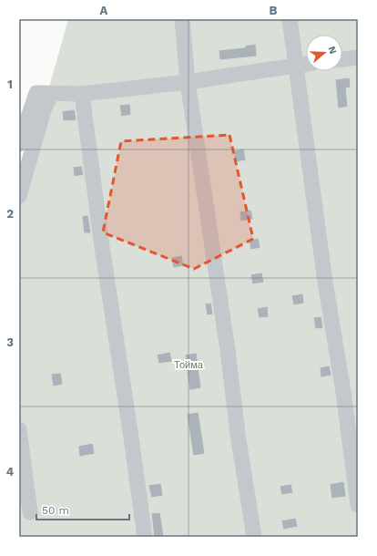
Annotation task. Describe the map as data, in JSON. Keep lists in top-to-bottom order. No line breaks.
{"parks":["Тойма"],"scale_bar":"50 m","north":"right","grid":{"columns":["A","B"],"rows":["1","2","3","4"]}}
